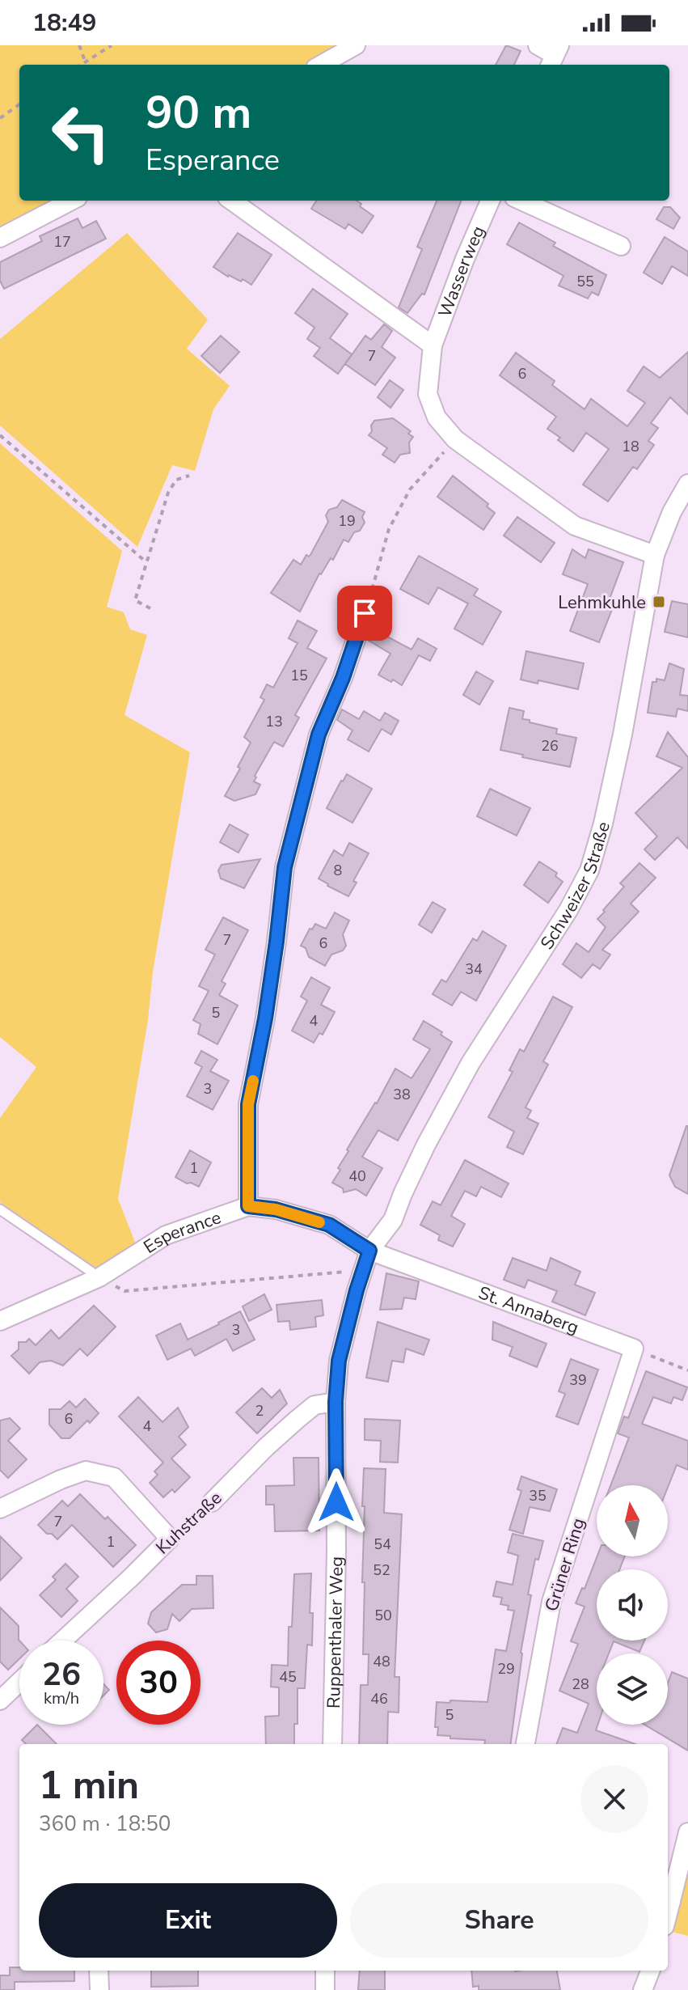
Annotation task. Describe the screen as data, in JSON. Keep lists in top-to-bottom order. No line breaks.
{"streets":{"street":["Wasserweg","Schweizer Straße","Esperance","St. Annaberg","Kuhstraße","Grüner Ring","Ruppenthaler Weg"]},"crossings":[["Schweizer Straße","Esperance"],["Schweizer Straße","St. Annaberg"],["Schweizer Straße","Ruppenthaler Weg"],["Esperance","St. Annaberg"],["Esperance","Ruppenthaler Weg"],["St. Annaberg","Grüner Ring"],["St. Annaberg","Ruppenthaler Weg"],["Kuhstraße","Ruppenthaler Weg"]],"places":{"transit":["Lehmkuhle"]},"house_numbers":["17","55","7","6","18","19","15","13","26","8","7","6","34","5","4","3","38","1","40","3","39","2","6","4","35","7","1","54","52","50","48","29","45","28","46","5"],"north":"top","page":{"status":"18:49","turn":["90 m","Esperance"],"speed":"26 km/h","limit":"30","heading":["1 min","360 m · 18:50"],"buttons":["Exit","Share"]}}
